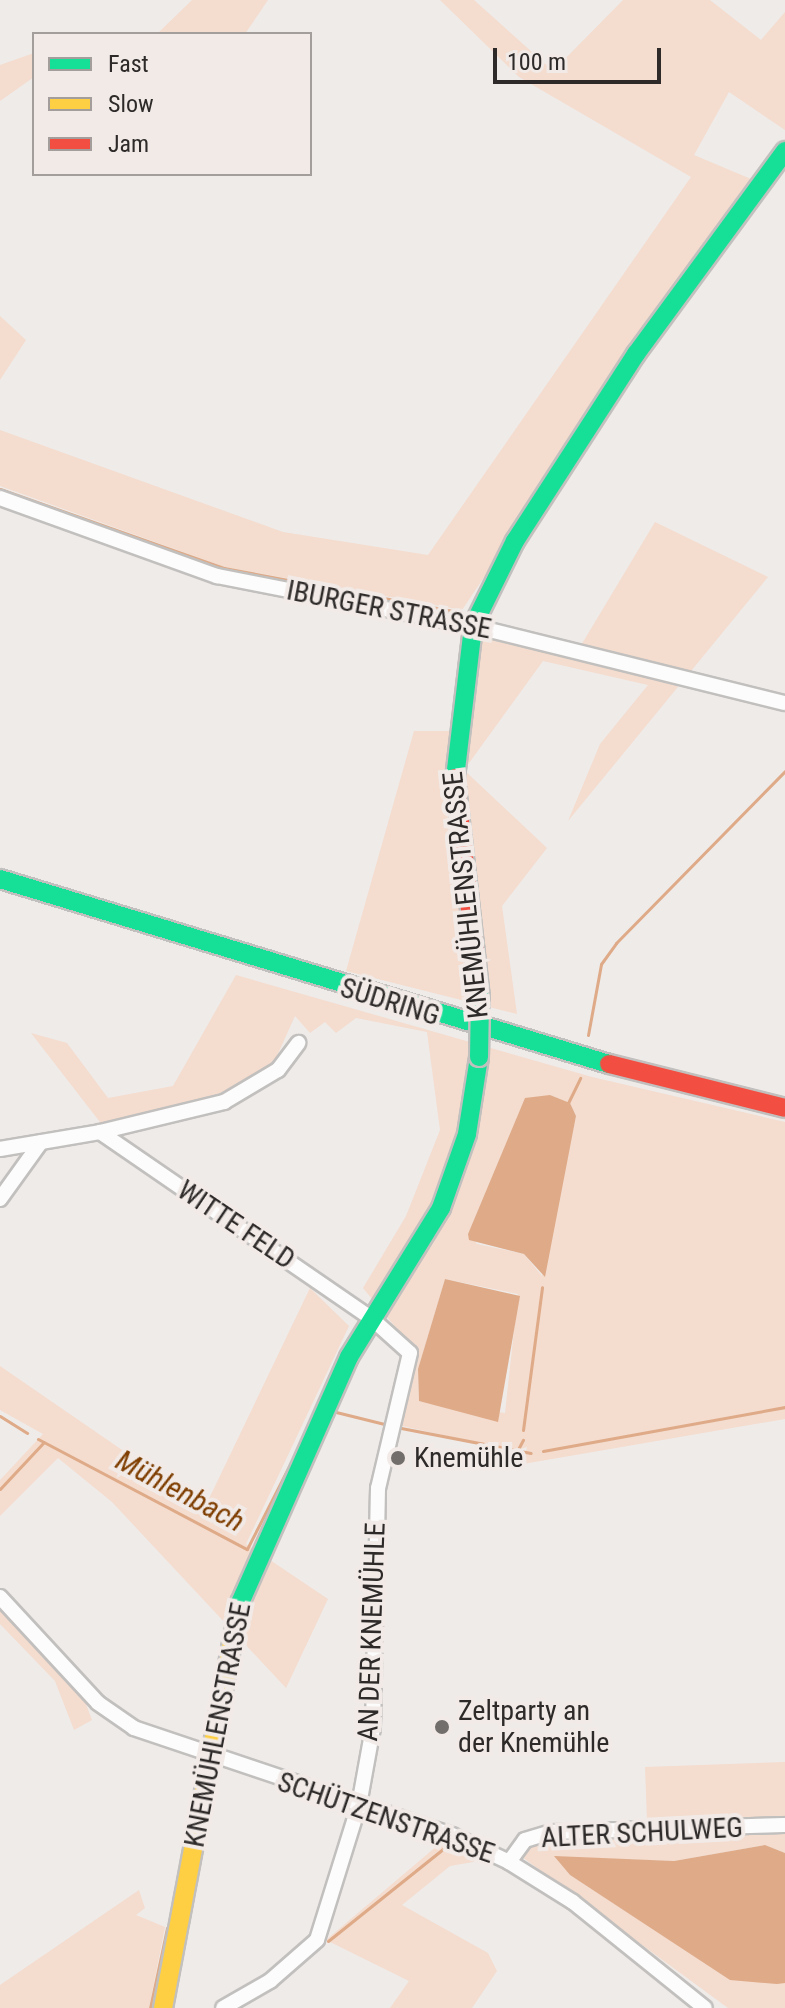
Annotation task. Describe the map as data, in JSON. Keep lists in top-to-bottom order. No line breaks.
{"streets":{"street":["IBURGER STRASSE","KNEMÜHLENSTRASSE","SÜDRING","WITTE FELD","AN DER KNEMÜHLE","SCHÜTZENSTRASSE","ALTER SCHULWEG"]},"crossings":[["IBURGER STRASSE","KNEMÜHLENSTRASSE"],["KNEMÜHLENSTRASSE","WITTE FELD"],["KNEMÜHLENSTRASSE","AN DER KNEMÜHLE"],["KNEMÜHLENSTRASSE","SCHÜTZENSTRASSE"],["WITTE FELD","AN DER KNEMÜHLE"],["AN DER KNEMÜHLE","SCHÜTZENSTRASSE"],["SCHÜTZENSTRASSE","ALTER SCHULWEG"]],"water":["Mühlenbach"],"places":["Knemühle","Zeltparty an der Knemühle"],"legend":["Fast","Slow","Jam"],"scale_bar":"100 m"}
